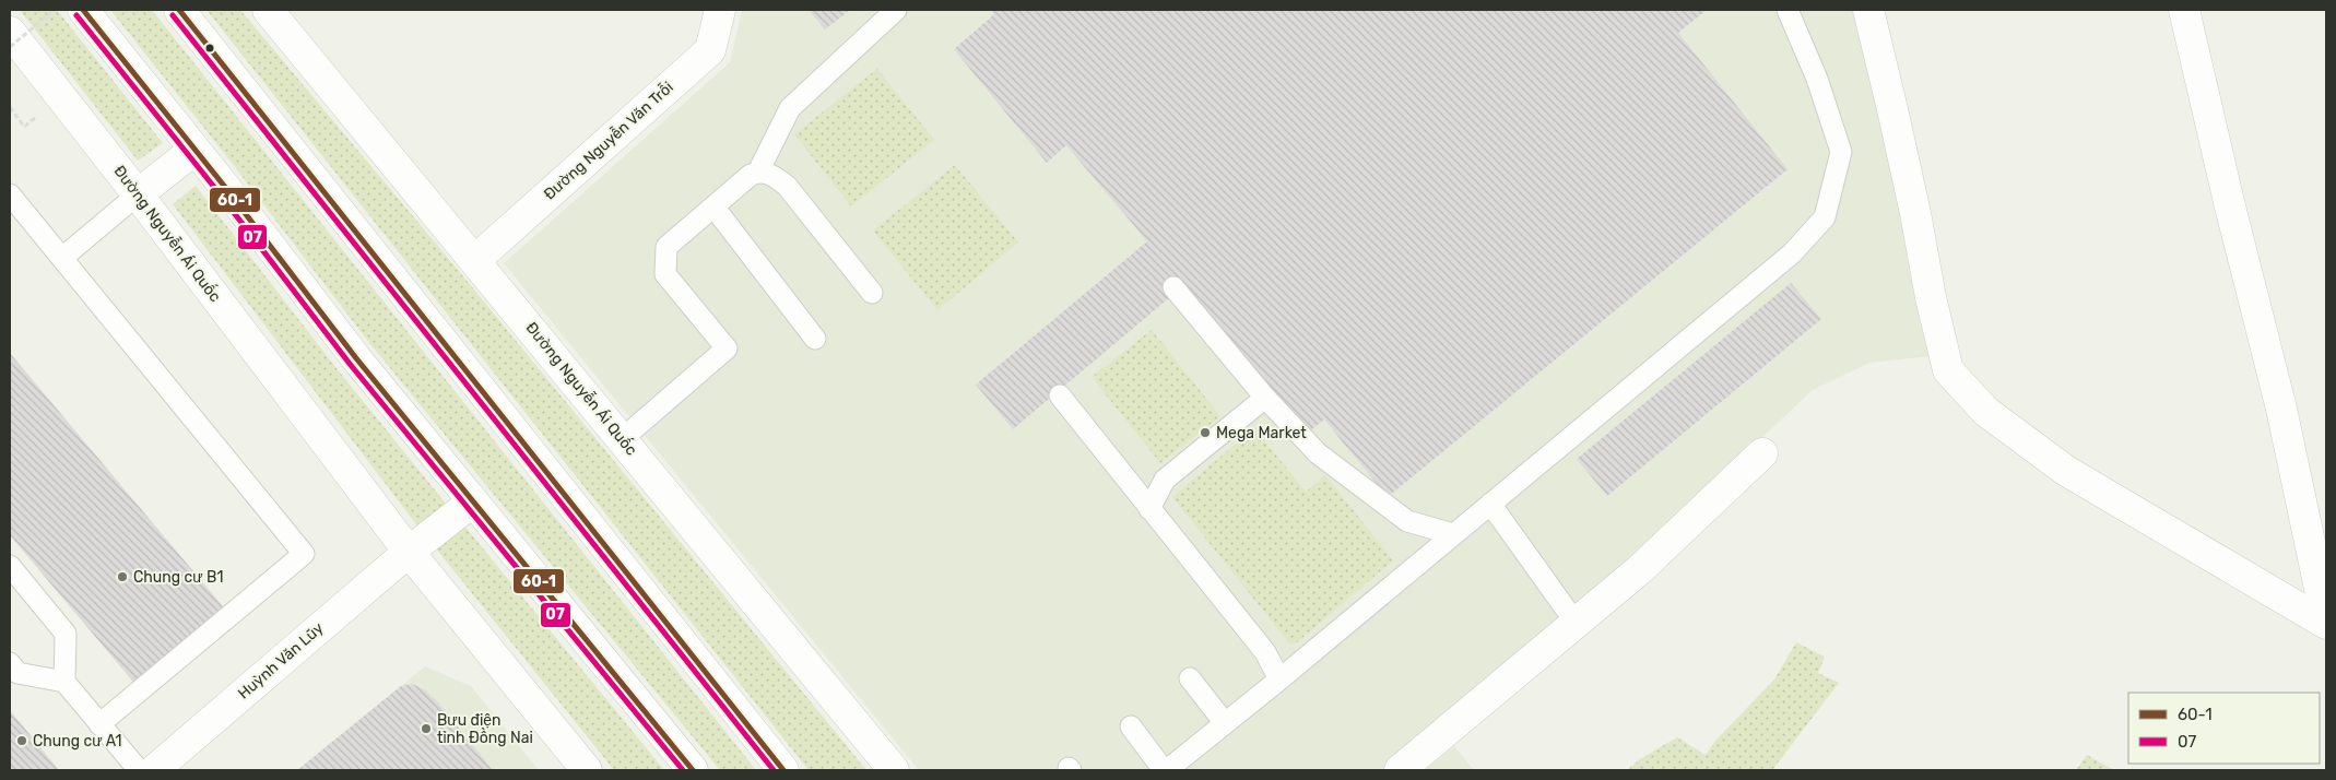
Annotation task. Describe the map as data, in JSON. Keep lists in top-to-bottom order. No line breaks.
{"streets":{"main road":["Đường Nguyễn Văn Trỗi","Đường Nguyễn Ái Quốc","Huỳnh Văn Lũy"]},"crossings":[["Đường Nguyễn Văn Trỗi","Đường Nguyễn Ái Quốc"],["Đường Nguyễn Ái Quốc","Huỳnh Văn Lũy"]],"places":["Mega Market","Chung cư B1","Bưu điện tỉnh Đồng Nai","Chung cư A1"],"lines":["transit line 60-1","transit line 07"],"legend":["60-1","07"]}
